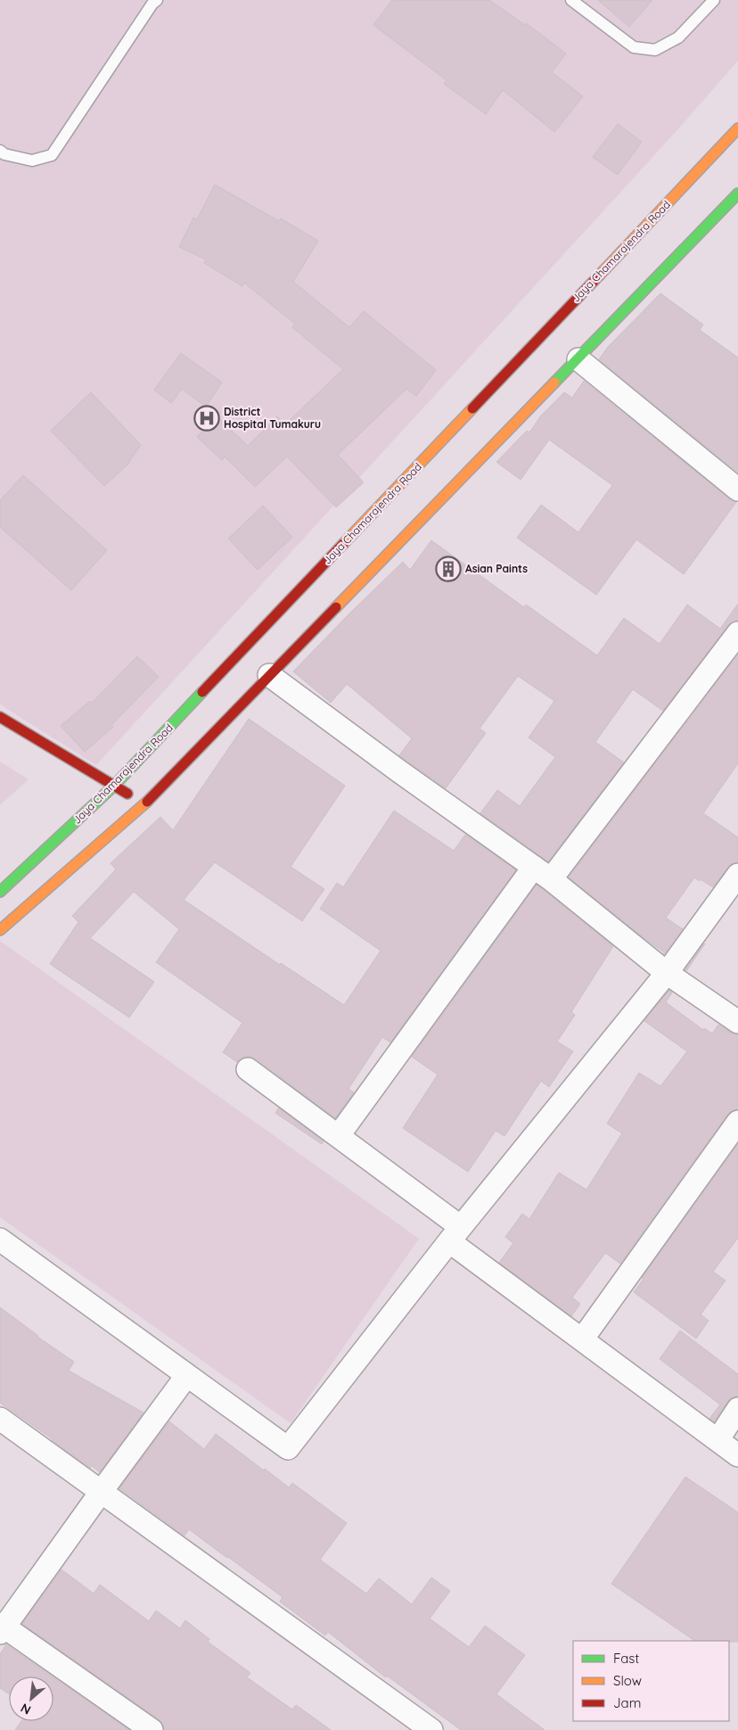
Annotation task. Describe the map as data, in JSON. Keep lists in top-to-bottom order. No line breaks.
{"streets":{"main road":["Jaya Chamarajendra Road"]},"places":{"hospital":["District Hospital Tumakuru"],"building":["Asian Paints"]},"legend":["Fast","Slow","Jam"],"north":"bottom left"}
